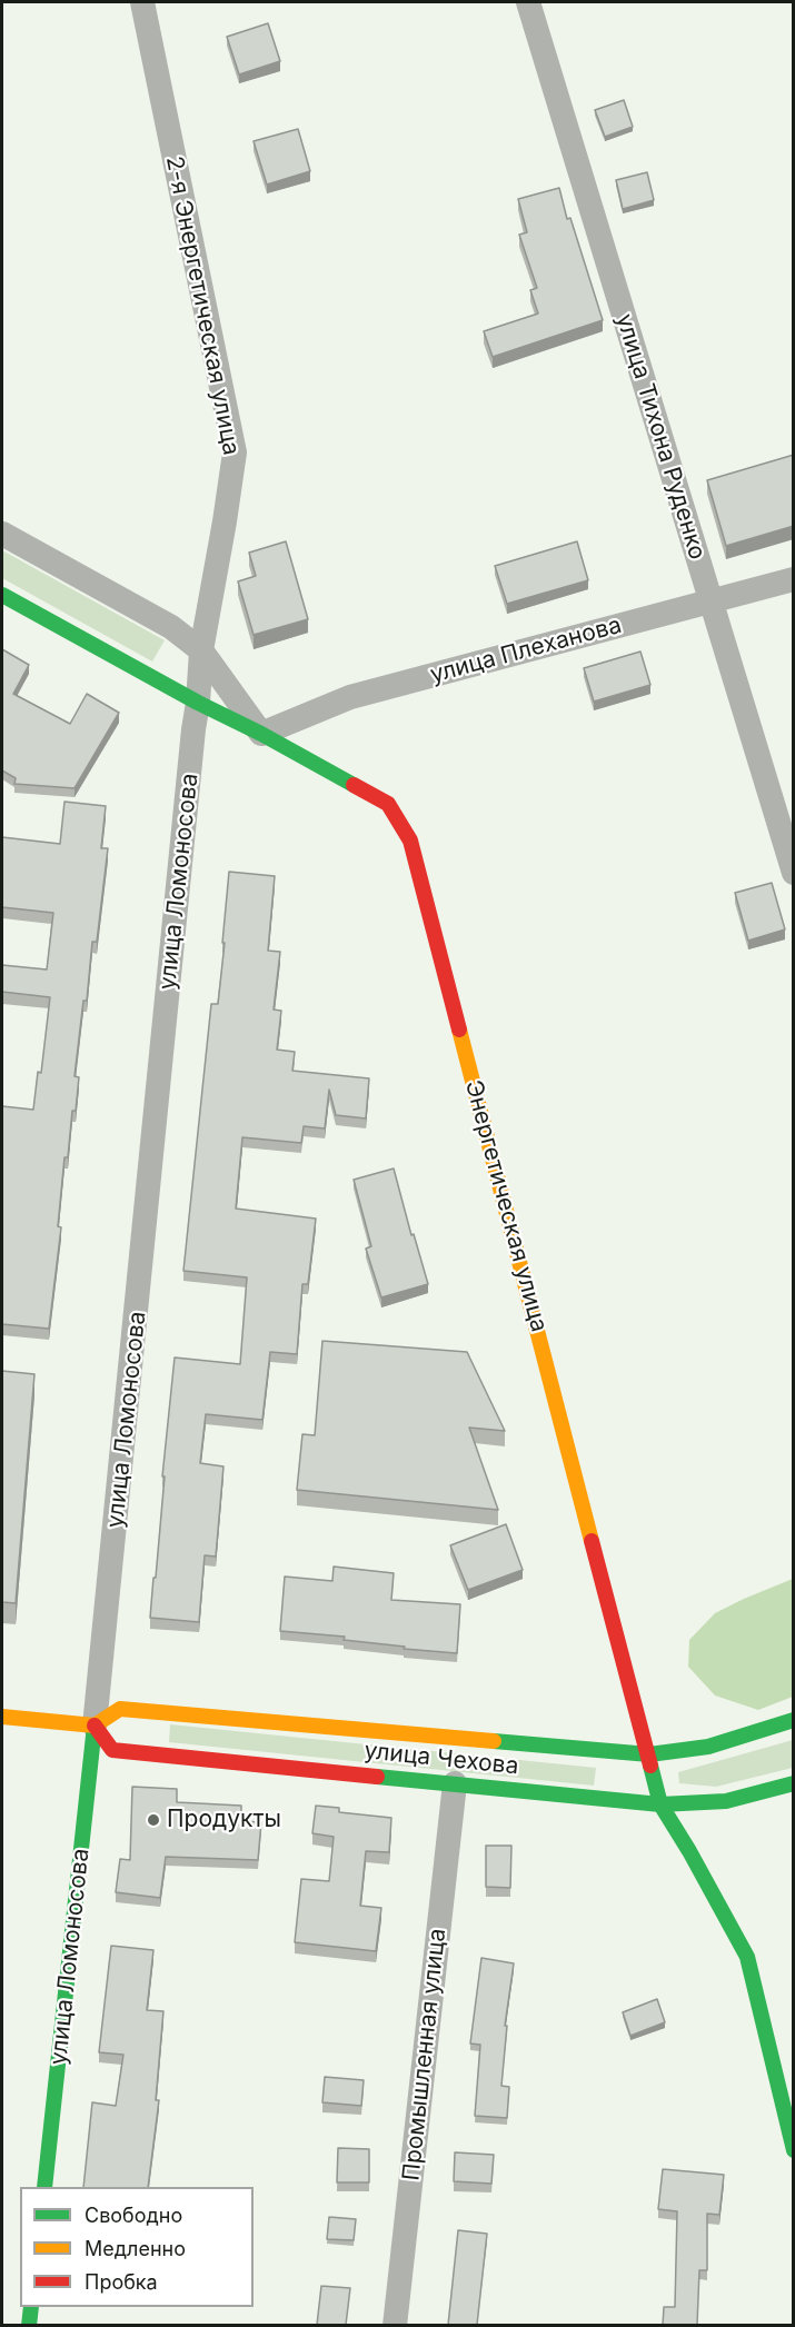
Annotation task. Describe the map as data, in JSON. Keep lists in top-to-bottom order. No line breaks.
{"streets":{"street":["2-я Энергетическая улица","улица Тихона Руденко","улица Плеханова","улица Ломоносова","Энергетическая улица","улица Чехова","Промышленная улица"]},"crossings":[["2-я Энергетическая улица","улица Ломоносова"],["2-я Энергетическая улица","Энергетическая улица"],["улица Тихона Руденко","улица Плеханова"],["улица Плеханова","Энергетическая улица"],["улица Ломоносова","Энергетическая улица"],["улица Ломоносова","улица Чехова"],["Энергетическая улица","улица Чехова"],["улица Чехова","Промышленная улица"]],"places":["Продукты"],"legend":["Свободно","Медленно","Пробка"]}
